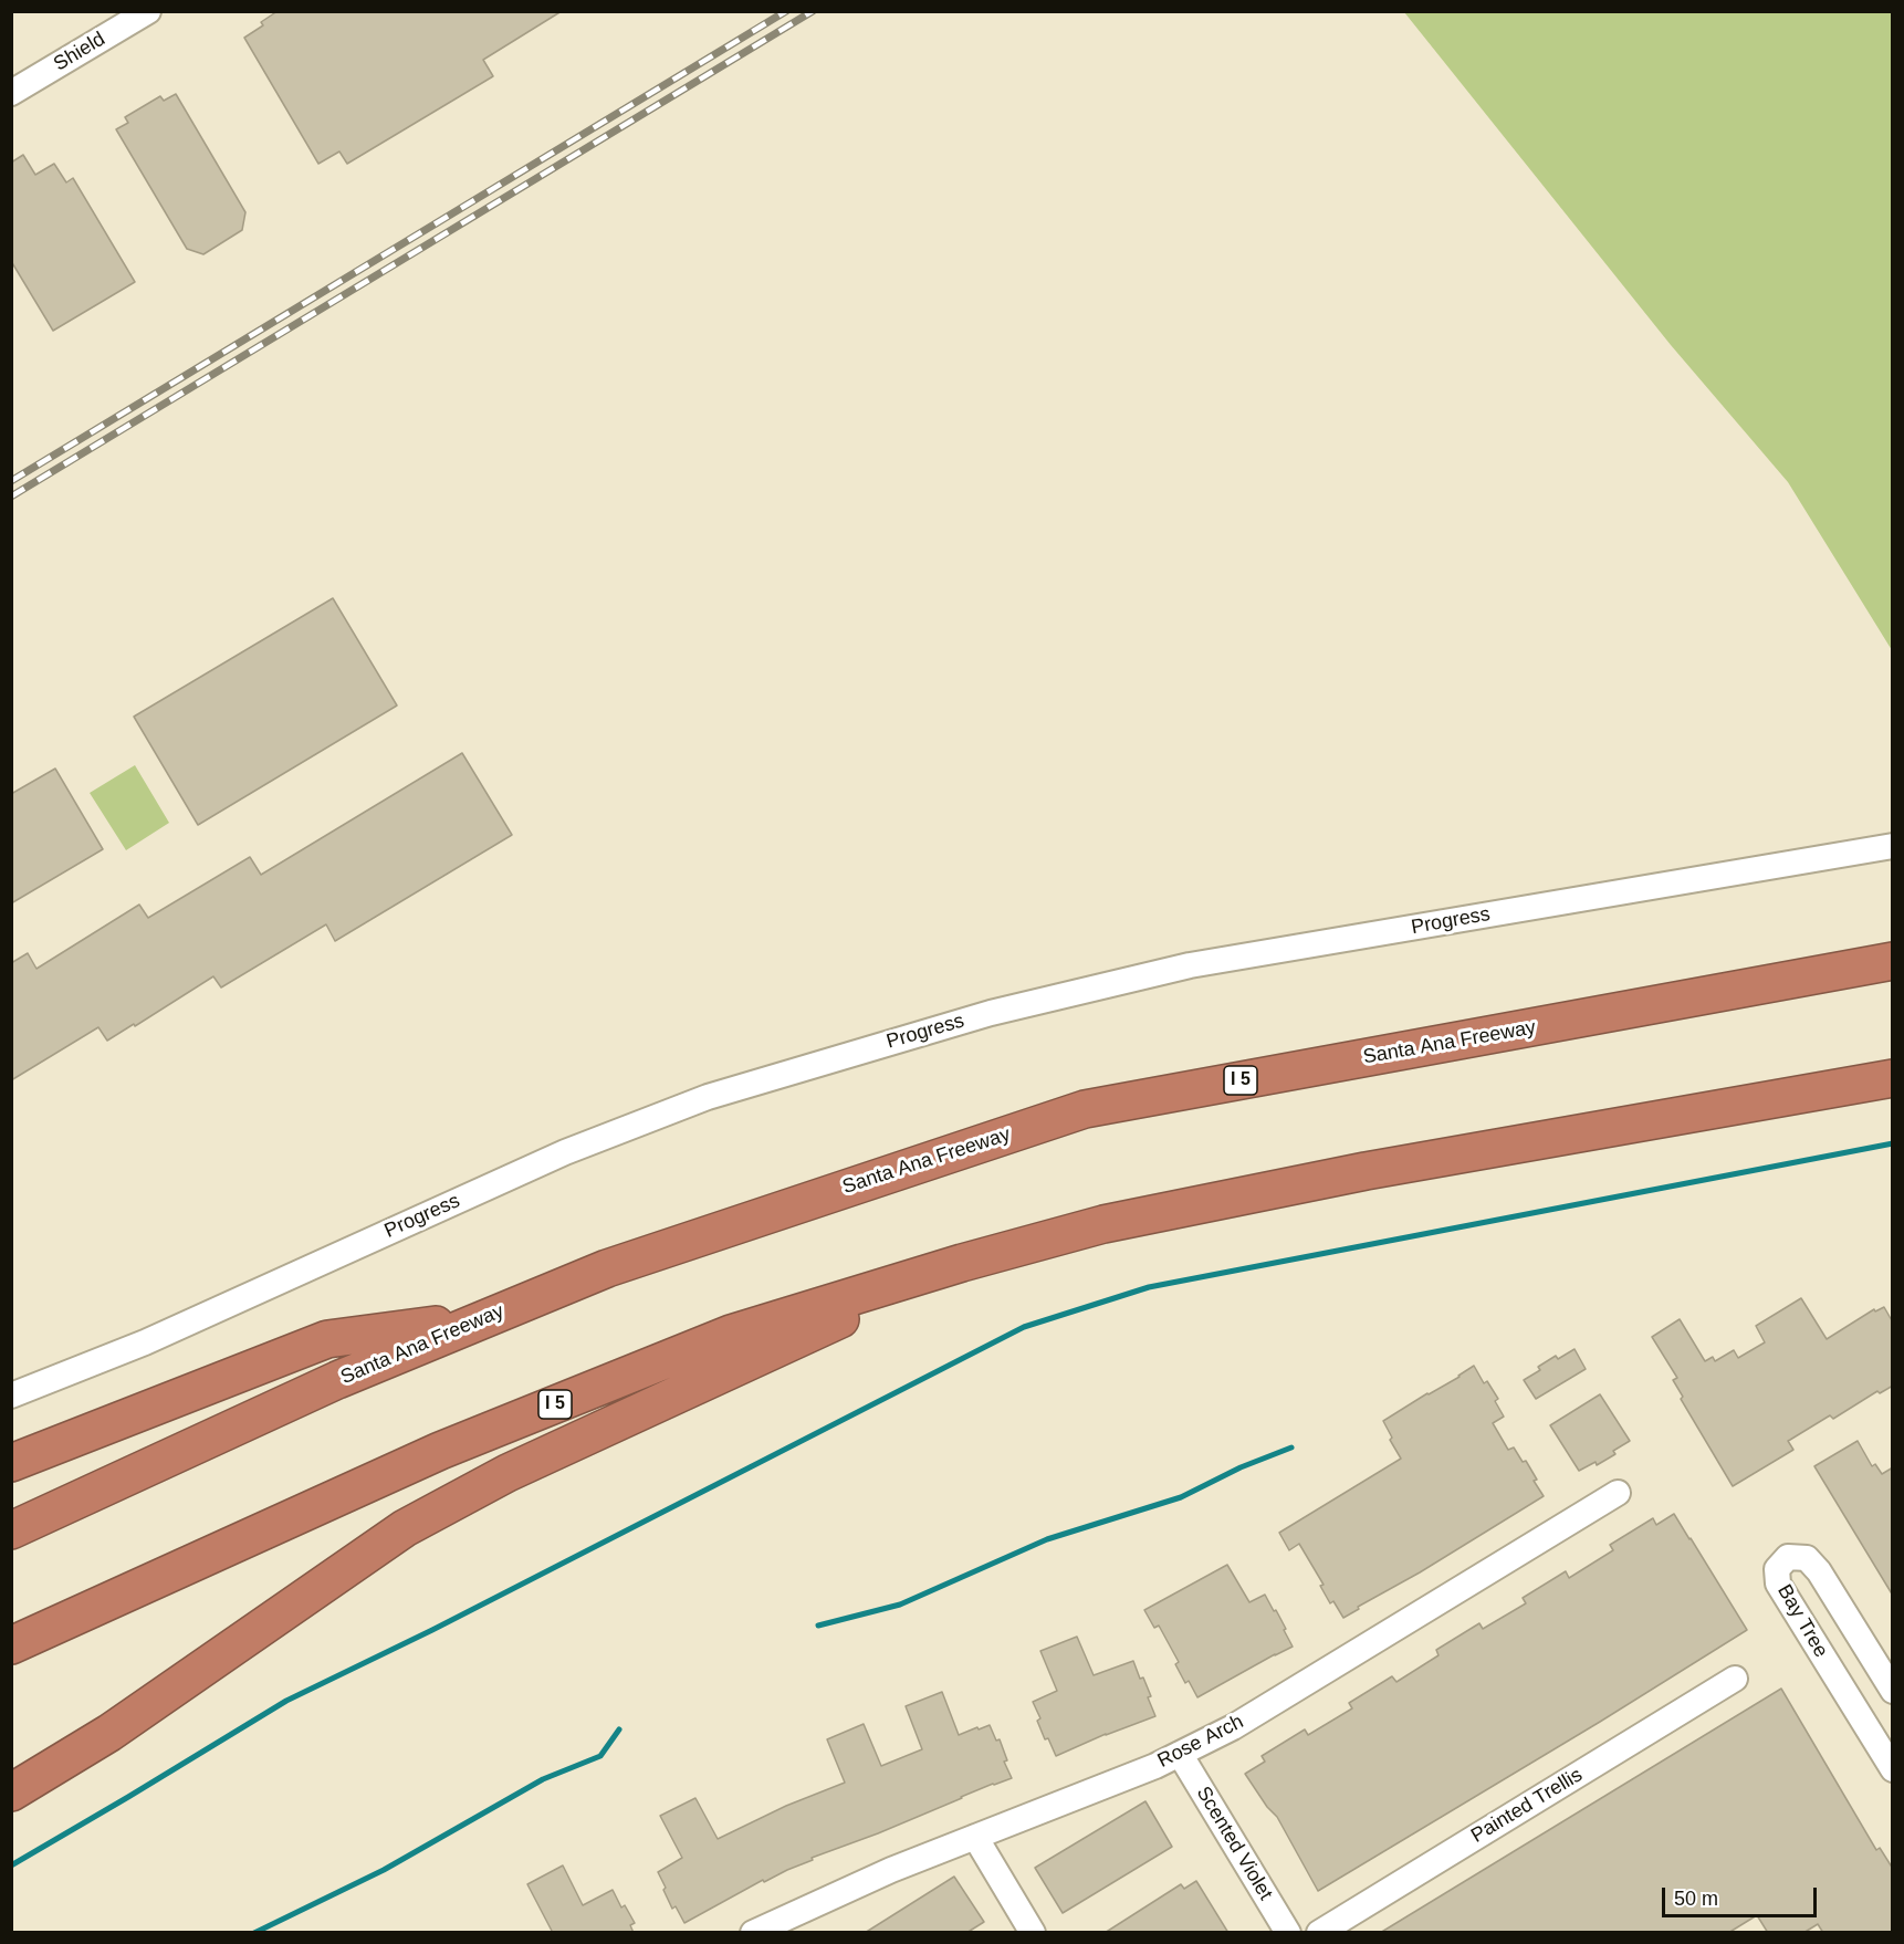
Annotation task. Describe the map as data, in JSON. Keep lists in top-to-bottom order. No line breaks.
{"streets":{"highway":["Santa Ana Freeway","I 5"],"street":["Shield","Progress","Bay Tree","Rose Arch","Painted Trellis","Scented Violet"]},"crossings":[["Rose Arch","Scented Violet"]],"scale_bar":"50 m"}
